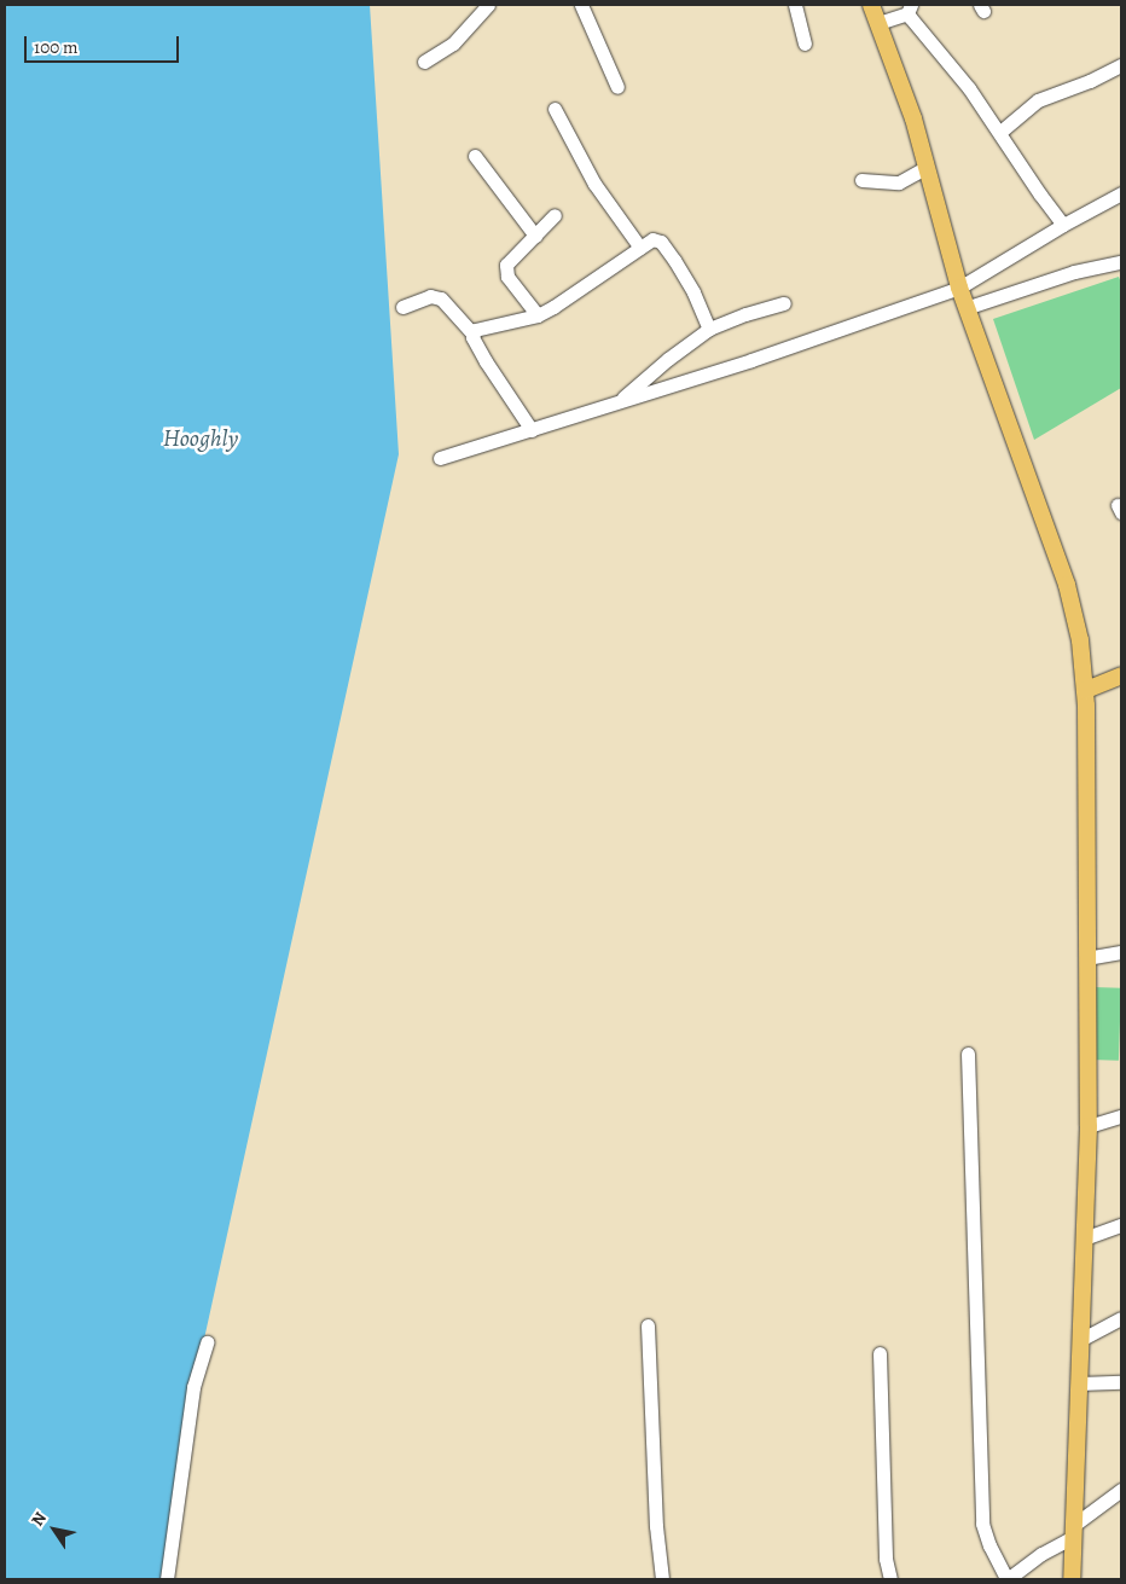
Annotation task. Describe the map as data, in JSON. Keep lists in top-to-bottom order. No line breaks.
{"water":["Hooghly"],"scale_bar":"100 m","north":"top left"}
